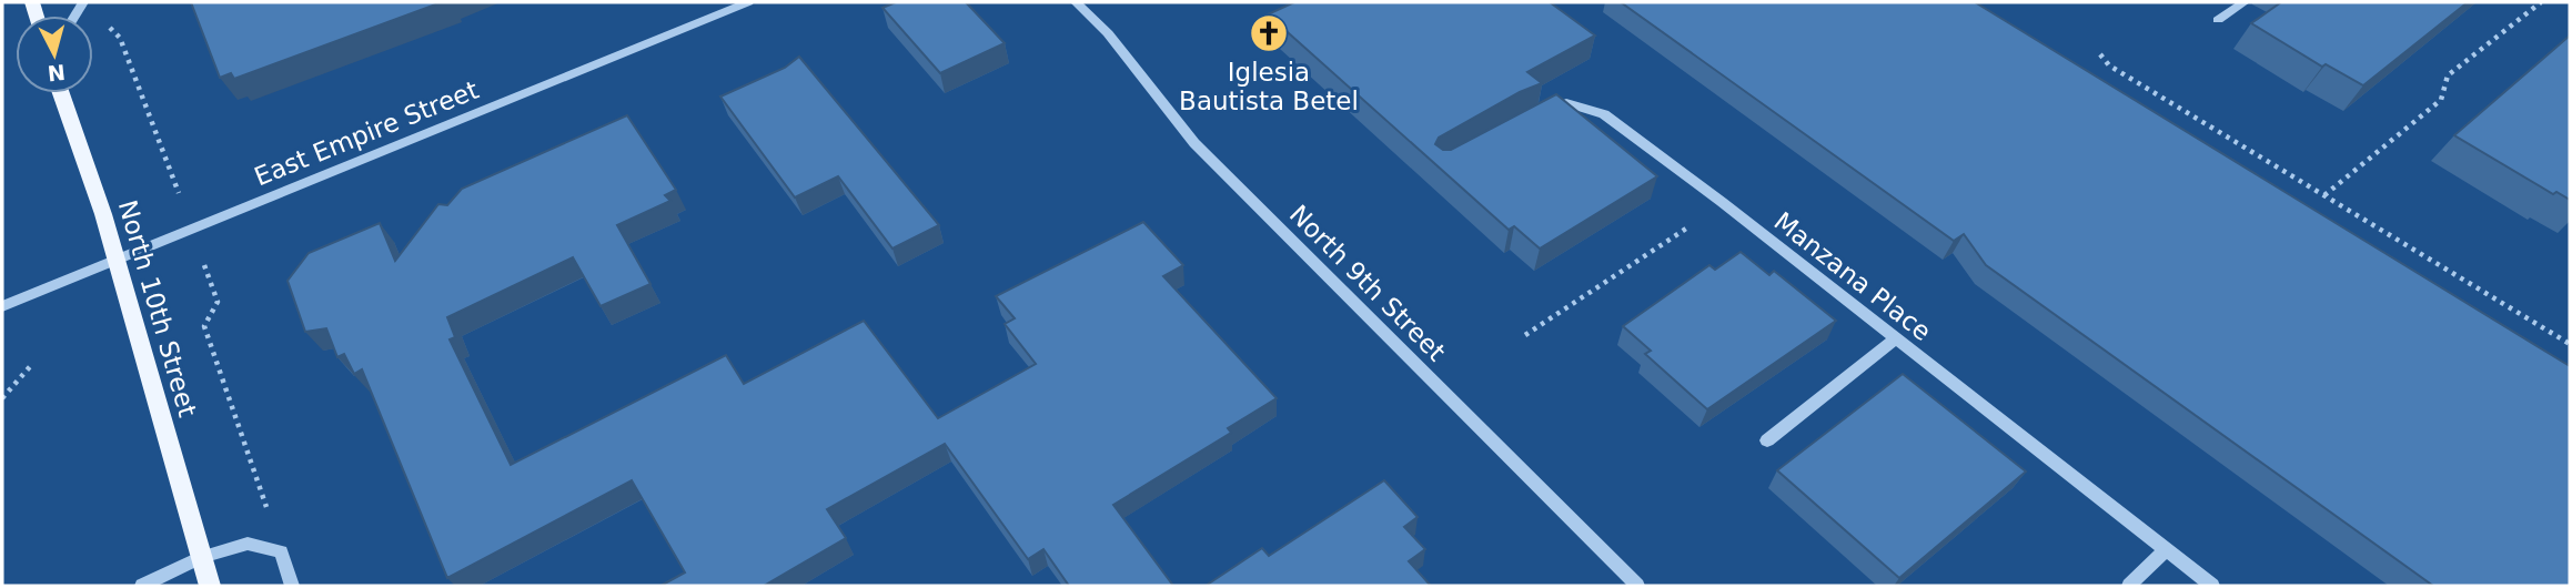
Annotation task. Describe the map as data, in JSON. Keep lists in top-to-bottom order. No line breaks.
{"streets":{"main road":["North 10th Street"],"street":["East Empire Street","Manzana Place","North 9th Street"]},"crossings":[["East Empire Street","North 10th Street"]],"places":{"church":["Iglesia Bautista Betel"]},"north":"bottom"}
